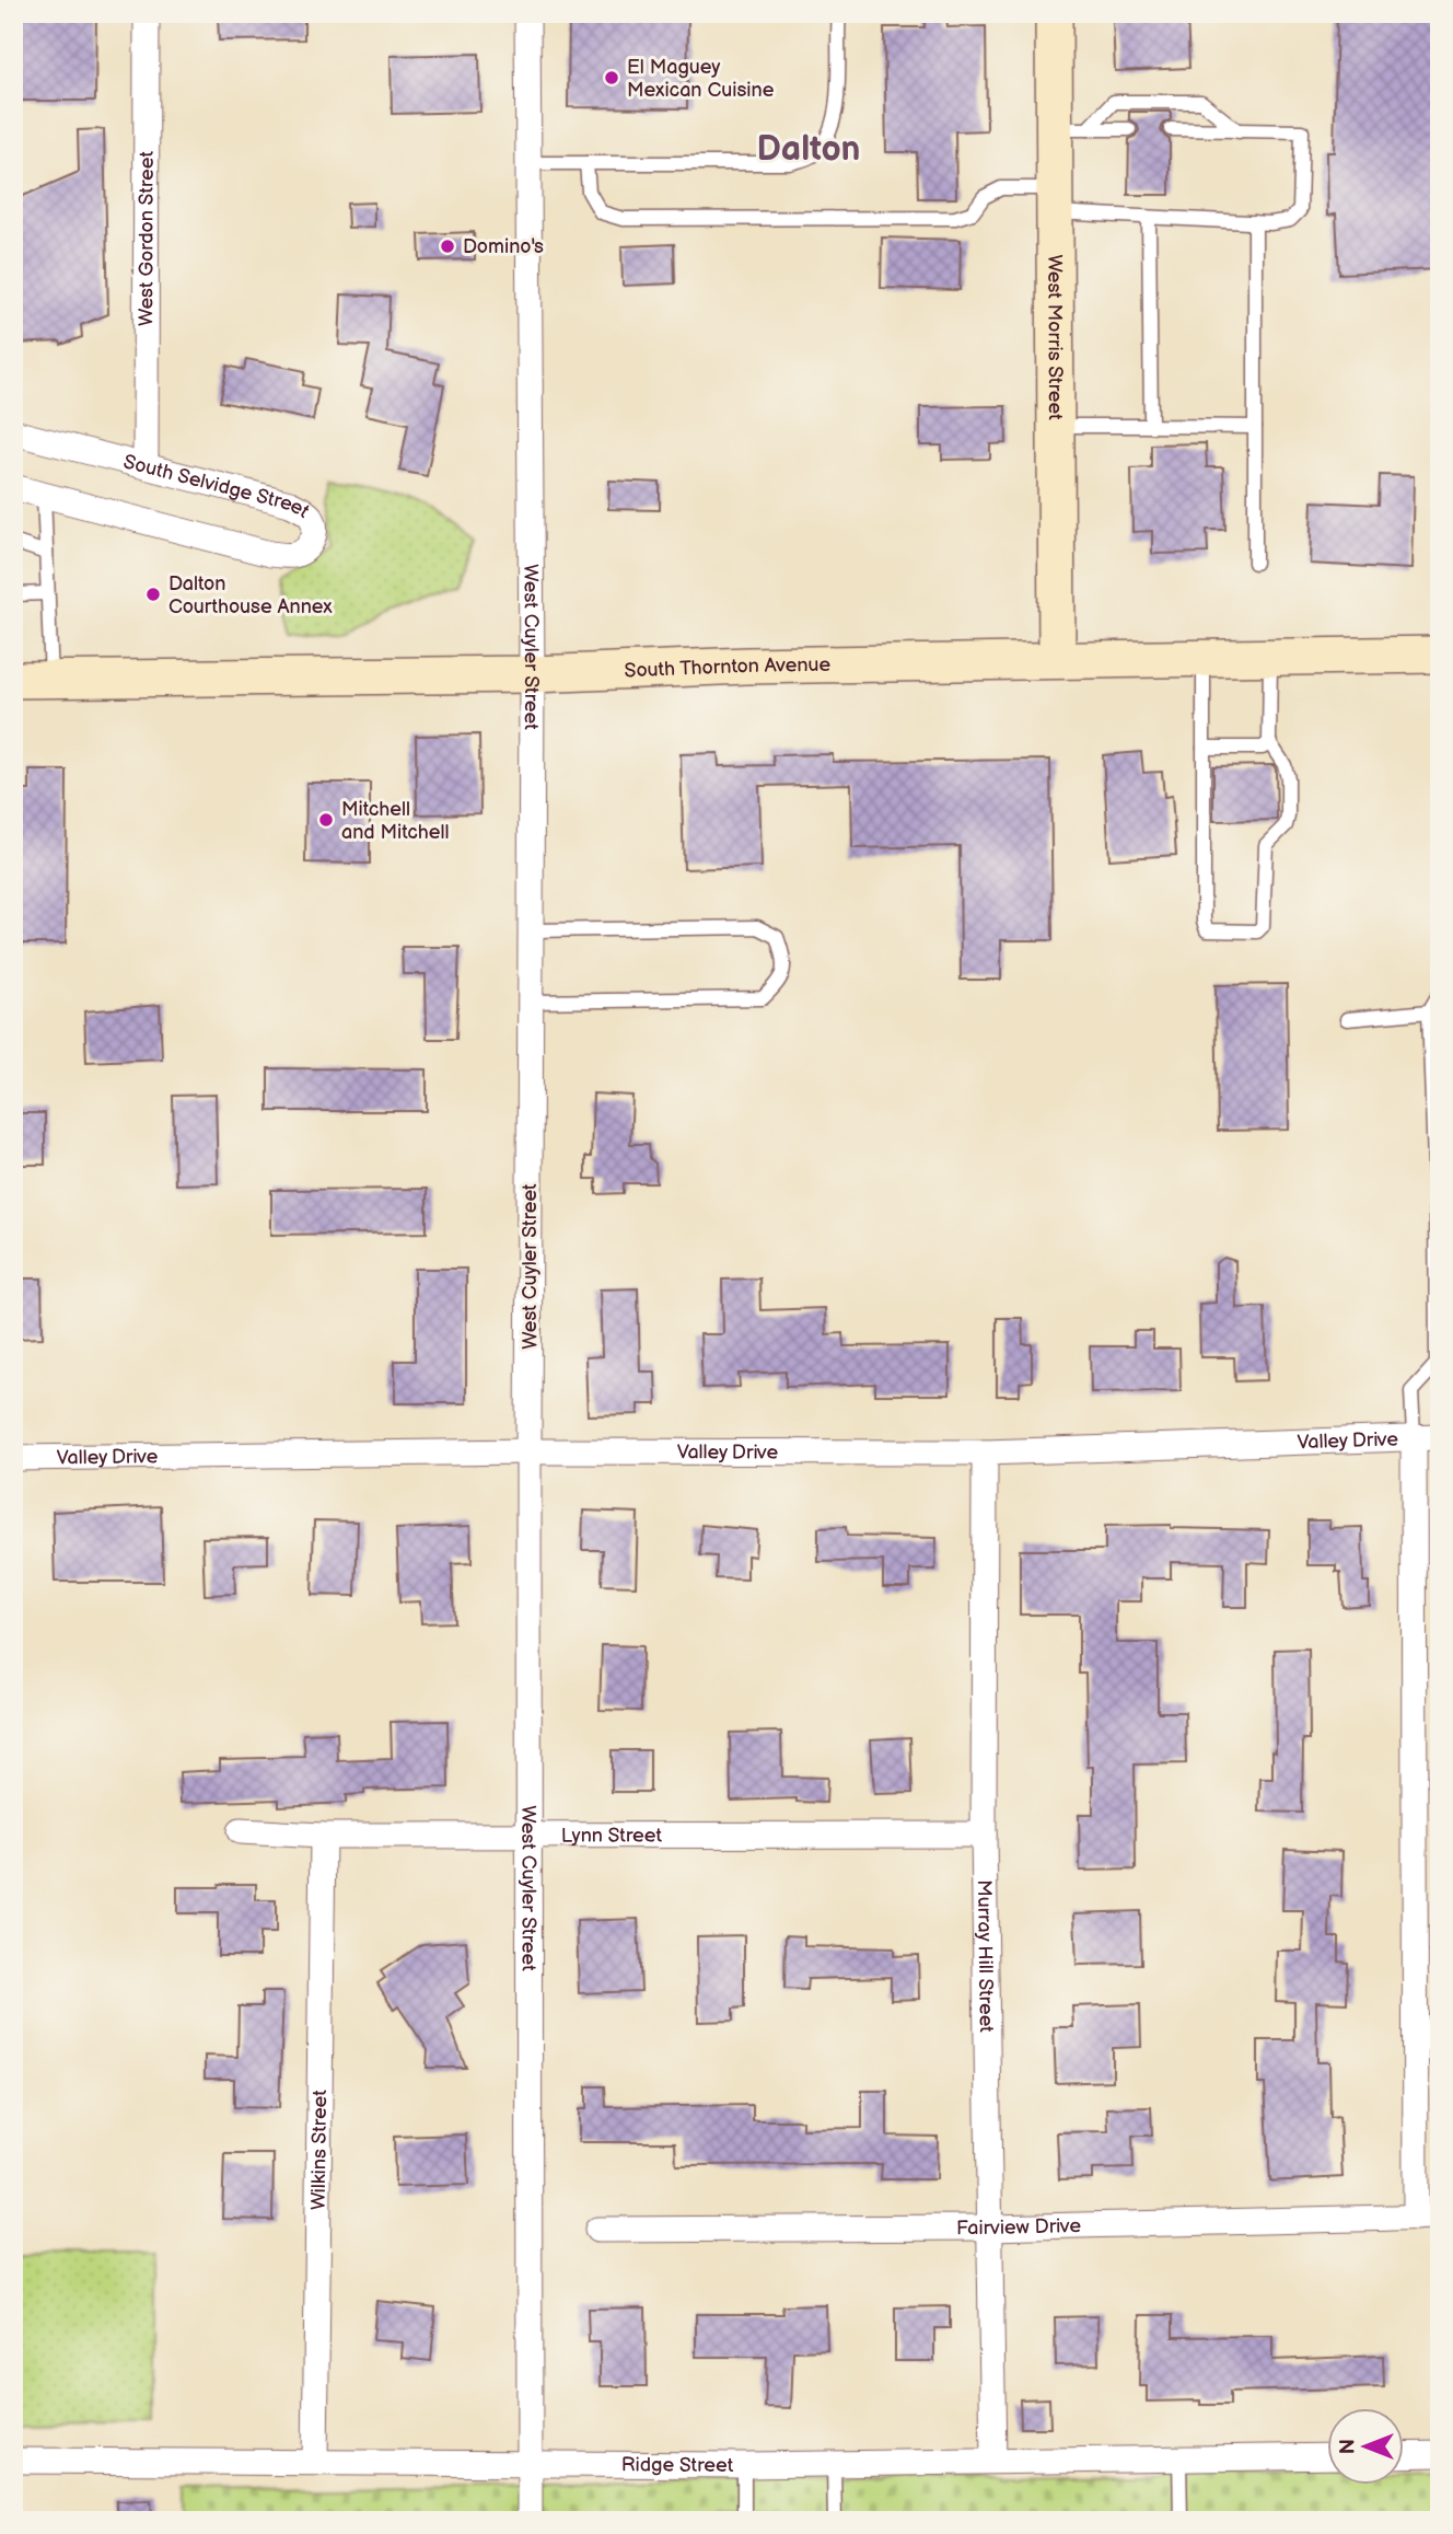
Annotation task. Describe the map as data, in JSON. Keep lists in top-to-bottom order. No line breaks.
{"streets":{"main road":["West Morris Street","South Thornton Avenue"],"street":["West Gordon Street","South Selvidge Street","West Cuyler Street","Valley Drive","Lynn Street","Murray Hill Street","Wilkins Street","Fairview Drive","Ridge Street"]},"crossings":[["West Gordon Street","South Selvidge Street"],["West Morris Street","South Thornton Avenue"],["West Cuyler Street","South Thornton Avenue"],["West Cuyler Street","Valley Drive"],["West Cuyler Street","Lynn Street"],["West Cuyler Street","Ridge Street"],["Valley Drive","Murray Hill Street"],["Lynn Street","Murray Hill Street"],["Lynn Street","Wilkins Street"],["Murray Hill Street","Fairview Drive"],["Murray Hill Street","Ridge Street"],["Wilkins Street","Ridge Street"]],"districts":["Dalton"],"places":["El Maguey Mexican Cuisine","Domino's","Dalton Courthouse Annex","Mitchell and Mitchell"],"north":"left"}
